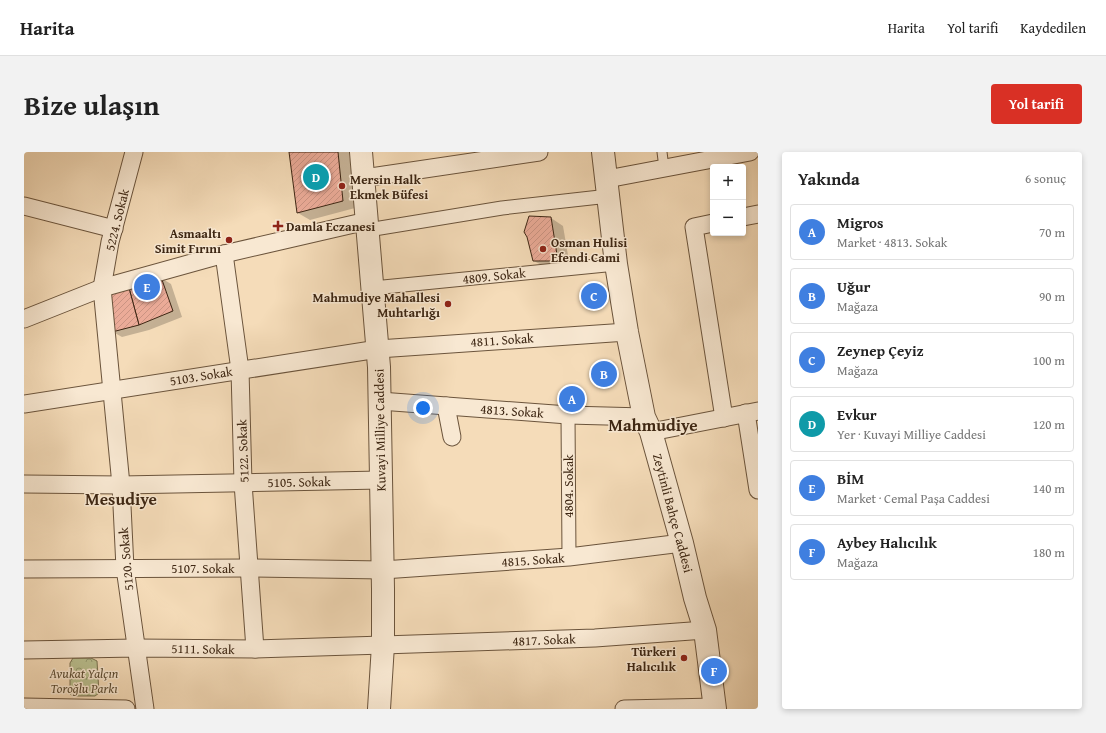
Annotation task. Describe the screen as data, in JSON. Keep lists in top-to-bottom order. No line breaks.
{"streets":{"street":["5224. Sokak","4809. Sokak","4811. Sokak","5103. Sokak","4813. Sokak","Kuvayi Milliye Caddesi","5122. Sokak","5105. Sokak","4804. Sokak","Zeytinli Bahçe Caddesi","5120. Sokak","4815. Sokak","5107. Sokak","4817. Sokak","5111. Sokak"]},"crossings":[["5224. Sokak","5120. Sokak"],["4809. Sokak","Kuvayi Milliye Caddesi"],["4809. Sokak","Zeytinli Bahçe Caddesi"],["4811. Sokak","5103. Sokak"],["4811. Sokak","Kuvayi Milliye Caddesi"],["4811. Sokak","Zeytinli Bahçe Caddesi"],["5103. Sokak","Kuvayi Milliye Caddesi"],["5103. Sokak","5122. Sokak"],["5103. Sokak","5120. Sokak"],["4813. Sokak","Kuvayi Milliye Caddesi"],["4813. Sokak","4804. Sokak"],["4813. Sokak","Zeytinli Bahçe Caddesi"],["Kuvayi Milliye Caddesi","5105. Sokak"],["Kuvayi Milliye Caddesi","4815. Sokak"],["Kuvayi Milliye Caddesi","5107. Sokak"],["Kuvayi Milliye Caddesi","4817. Sokak"],["Kuvayi Milliye Caddesi","5111. Sokak"],["5122. Sokak","5105. Sokak"],["5122. Sokak","5107. Sokak"],["5122. Sokak","5111. Sokak"],["5105. Sokak","5120. Sokak"],["4804. Sokak","4815. Sokak"],["Zeytinli Bahçe Caddesi","4815. Sokak"],["Zeytinli Bahçe Caddesi","4817. Sokak"],["5120. Sokak","5107. Sokak"],["5120. Sokak","5111. Sokak"],["4815. Sokak","5107. Sokak"],["4817. Sokak","5111. Sokak"]],"districts":["Mahmudiye","Mesudiye"],"parks":["Avukat Yalçın Toroğlu Parkı"],"places":{"other":["Mersin Halk Ekmek Büfesi","Asmaaltı Simit Fırını","Osman Hulisi Efendi Cami","Mahmudiye Mahallesi Muhtarlığı","Türkeri Halıcılık"],"health":["Damla Eczanesi"]},"page":{"header":"Harita","nav":["Harita","Yol tarifi","Kaydedilen"],"title":"Bize ulaşın","buttons":"Yol tarifi","heading":["Yakında","6 sonuç"],"pins":["D","E","C","B","A","F"],"map_buttons":["+","−"],"list":[{"mark":"A","name":"Migros","note":"Market · 4813. Sokak","value":"70 m"},{"mark":"B","name":"Uğur","note":"Mağaza","value":"90 m"},{"mark":"C","name":"Zeynep Çeyiz","note":"Mağaza","value":"100 m"},{"mark":"D","name":"Evkur","note":"Yer · Kuvayi Milliye Caddesi","value":"120 m"},{"mark":"E","name":"BİM","note":"Market · Cemal Paşa Caddesi","value":"140 m"},{"mark":"F","name":"Aybey Halıcılık","note":"Mağaza","value":"180 m"}]}}
